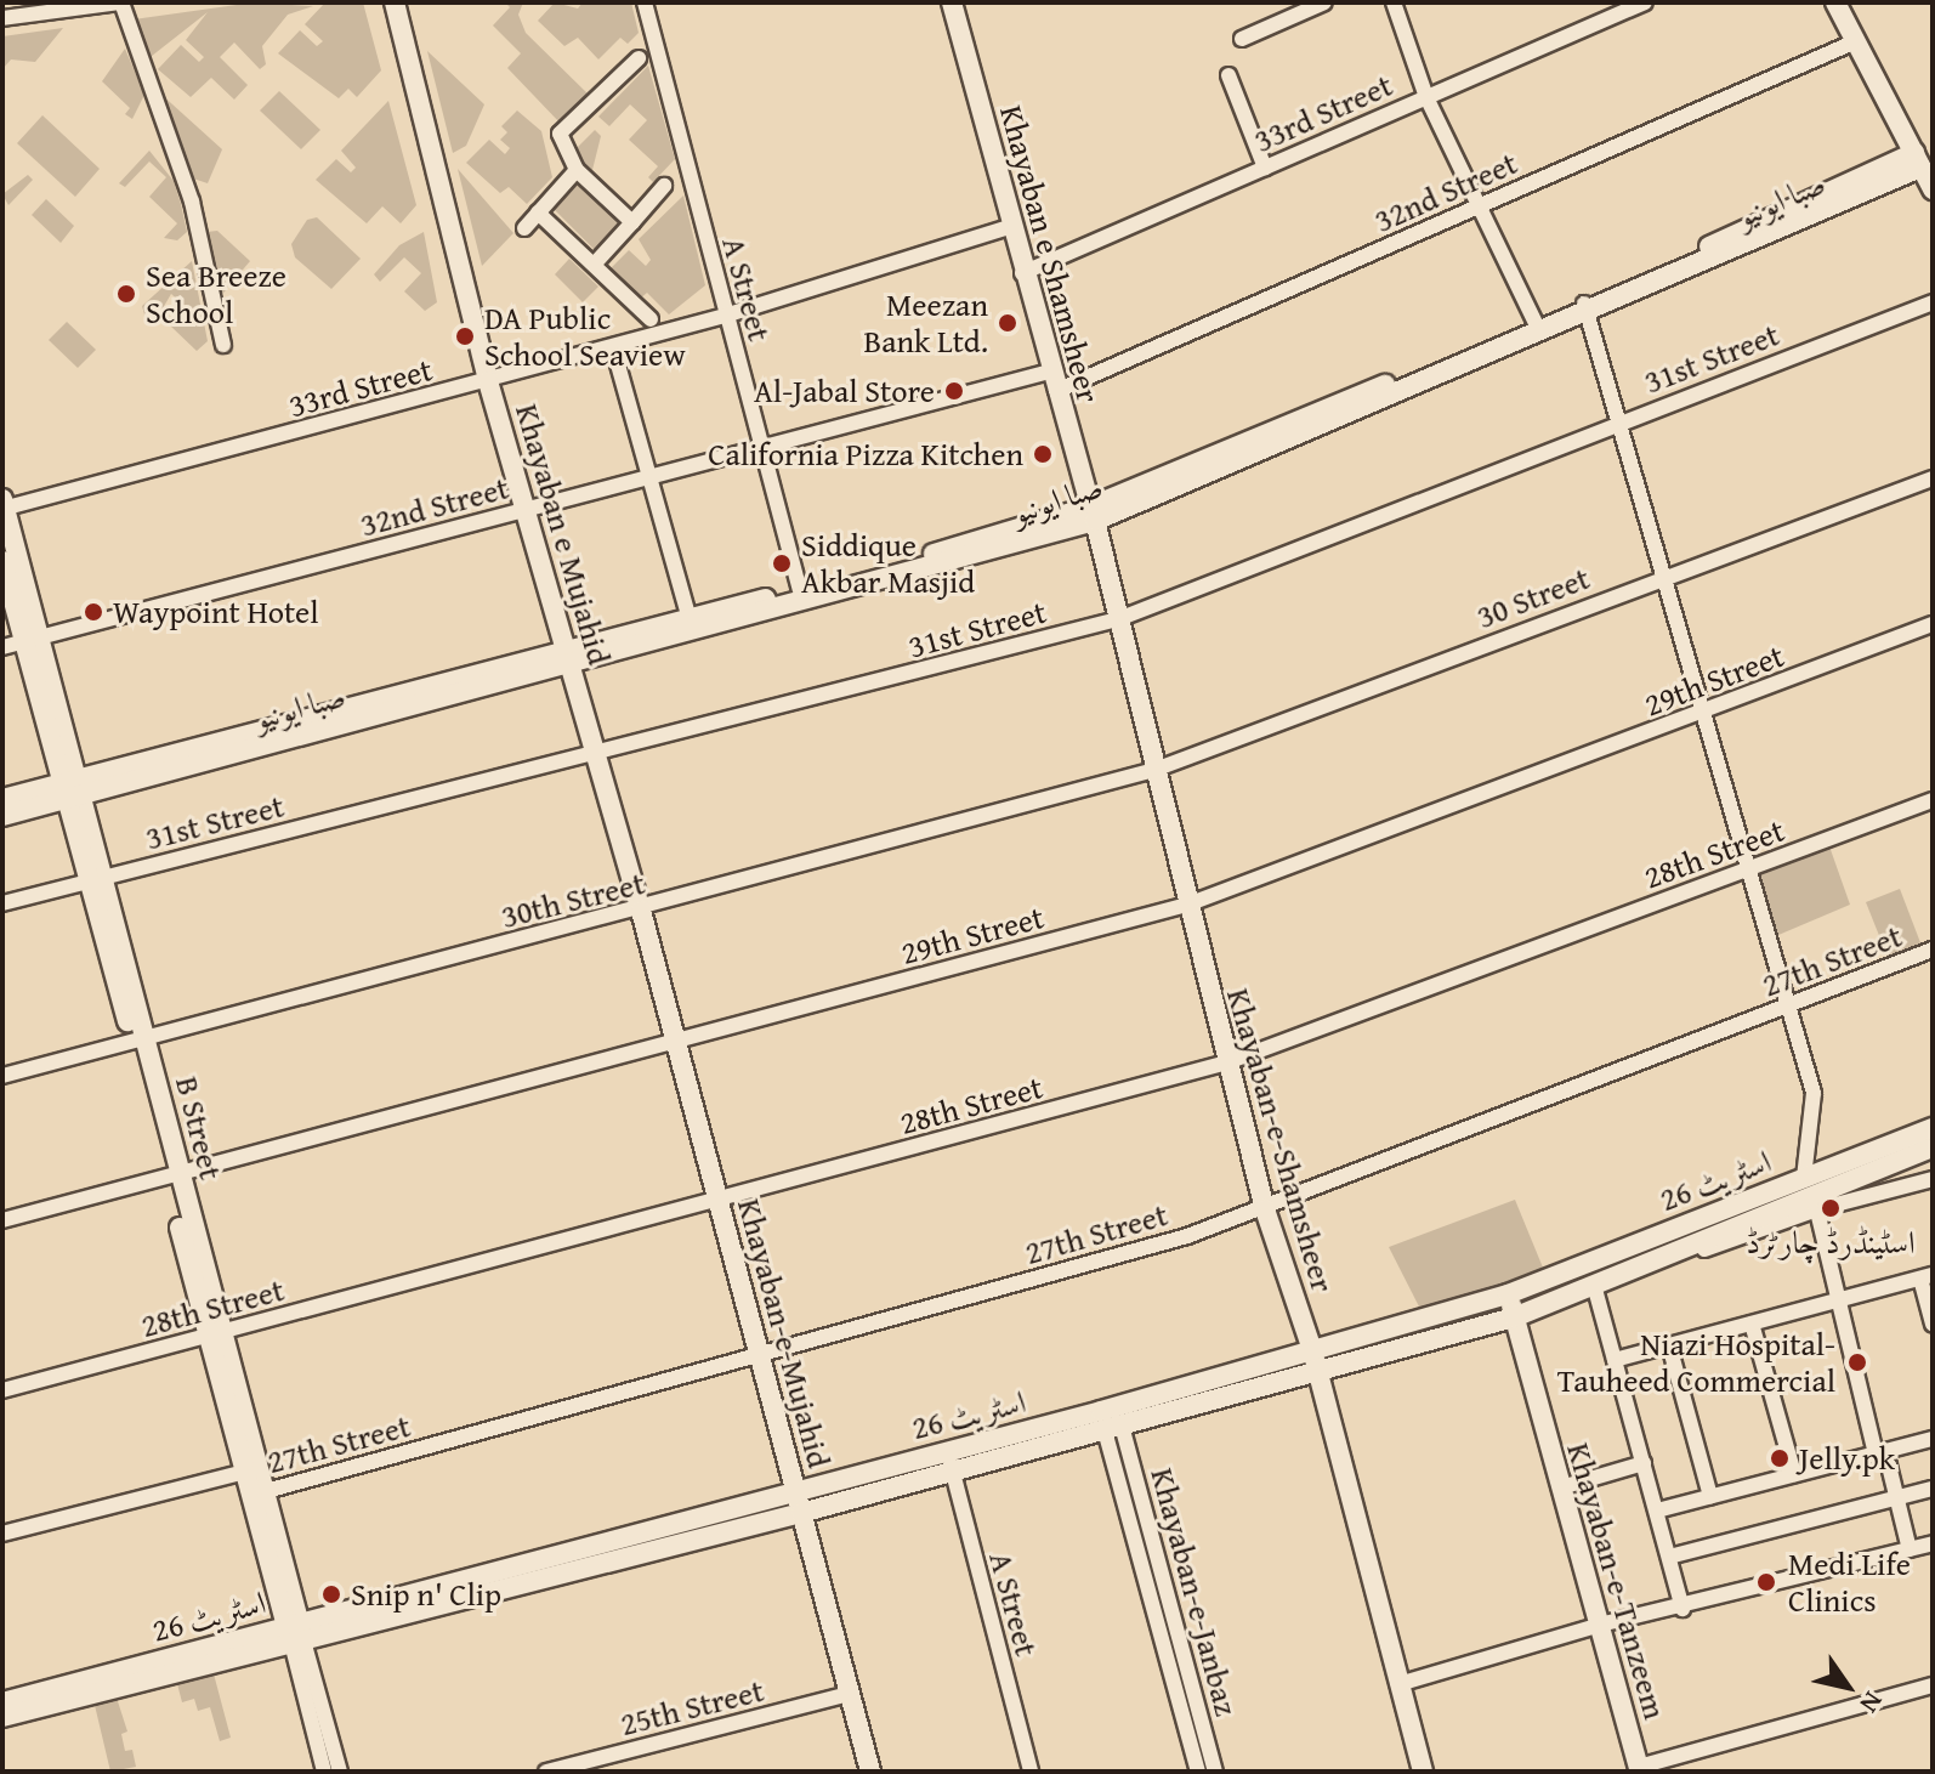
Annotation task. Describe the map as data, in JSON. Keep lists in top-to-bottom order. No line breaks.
{"streets":{"main road":["صبا ایونیو","Khayaban e Shamsheer","Khayaban e Mujahid","B Street","Khayaban-e-Shamsheer","اسٹریٹ 26","Khayaban-e-Mujahid","Khayaban-e-Tanzeem"],"street":["33rd Street","32nd Street","A Street","31st Street","30 Street","29th Street","28th Street","30th Street","27th Street","Khayaban-e-Janbaz","25th Street"]},"crossings":[["33rd Street","Khayaban e Shamsheer"],["33rd Street","A Street"],["33rd Street","Khayaban e Mujahid"],["33rd Street","B Street"],["32nd Street","Khayaban e Shamsheer"],["32nd Street","A Street"],["32nd Street","Khayaban e Mujahid"],["32nd Street","B Street"],["صبا ایونیو","Khayaban e Shamsheer"],["صبا ایونیو","A Street"],["صبا ایونیو","Khayaban e Mujahid"],["صبا ایونیو","B Street"],["صبا ایونیو","Khayaban-e-Shamsheer"],["Khayaban e Shamsheer","Khayaban-e-Shamsheer"],["A Street","اسٹریٹ 26"],["31st Street","Khayaban e Mujahid"],["31st Street","B Street"],["31st Street","Khayaban-e-Shamsheer"],["Khayaban e Mujahid","30th Street"],["Khayaban e Mujahid","Khayaban-e-Mujahid"],["30 Street","30th Street"],["30 Street","Khayaban-e-Shamsheer"],["29th Street","B Street"],["29th Street","Khayaban-e-Shamsheer"],["29th Street","Khayaban-e-Mujahid"],["28th Street","B Street"],["28th Street","Khayaban-e-Shamsheer"],["28th Street","Khayaban-e-Mujahid"],["30th Street","B Street"],["30th Street","Khayaban-e-Shamsheer"],["30th Street","Khayaban-e-Mujahid"],["27th Street","B Street"],["27th Street","Khayaban-e-Shamsheer"],["27th Street","Khayaban-e-Mujahid"],["B Street","اسٹریٹ 26"],["Khayaban-e-Shamsheer","اسٹریٹ 26"],["اسٹریٹ 26","Khayaban-e-Mujahid"],["اسٹریٹ 26","Khayaban-e-Tanzeem"],["اسٹریٹ 26","Khayaban-e-Janbaz"],["Khayaban-e-Mujahid","25th Street"]],"places":["Sea Breeze School","Meezan Bank Ltd.","DA Public School Seaview","Al-Jabal Store","California Pizza Kitchen","Siddique Akbar Masjid","Waypoint Hotel","اسٹینڈرڈ چارٹرڈ","Niazi Hospital- Tauheed Commercial","Jelly.pk","Medi Life Clinics","Snip n' Clip"],"north":"bottom right"}
